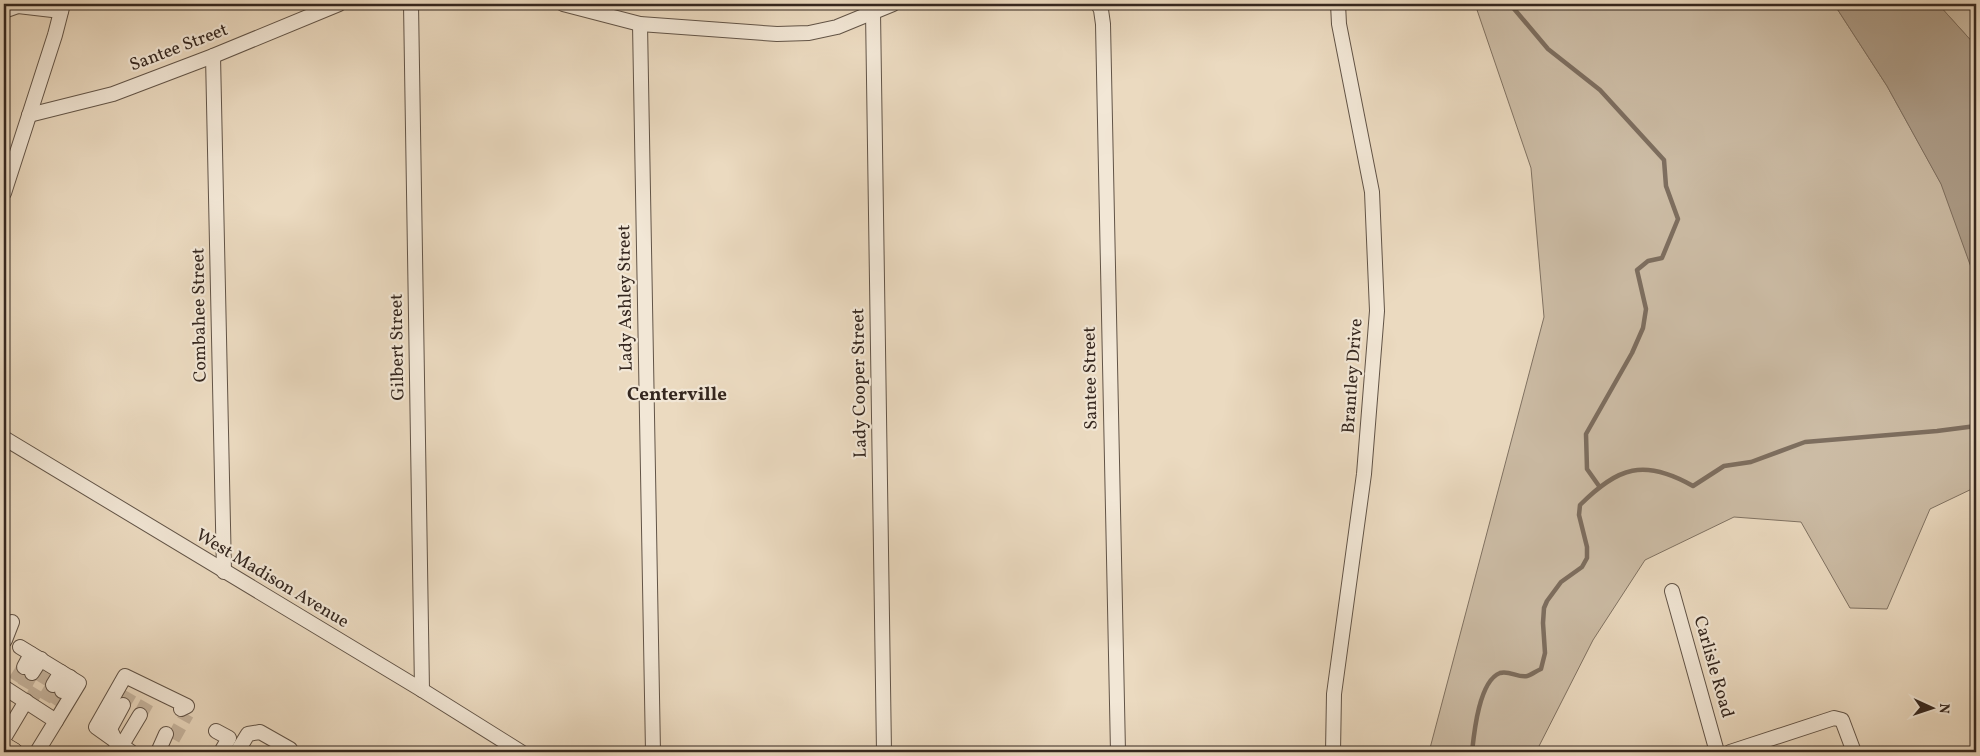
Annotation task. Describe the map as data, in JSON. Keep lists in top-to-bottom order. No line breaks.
{"streets":{"street":["Santee Street","Lady Ashley Street","Combahee Street","Gilbert Street","Brantley Drive","Lady Cooper Street","West Madison Avenue","Carlisle Road"]},"crossings":[["Santee Street","Combahee Street"],["Combahee Street","West Madison Avenue"],["Gilbert Street","West Madison Avenue"]],"districts":["Centerville"],"north":"right"}
